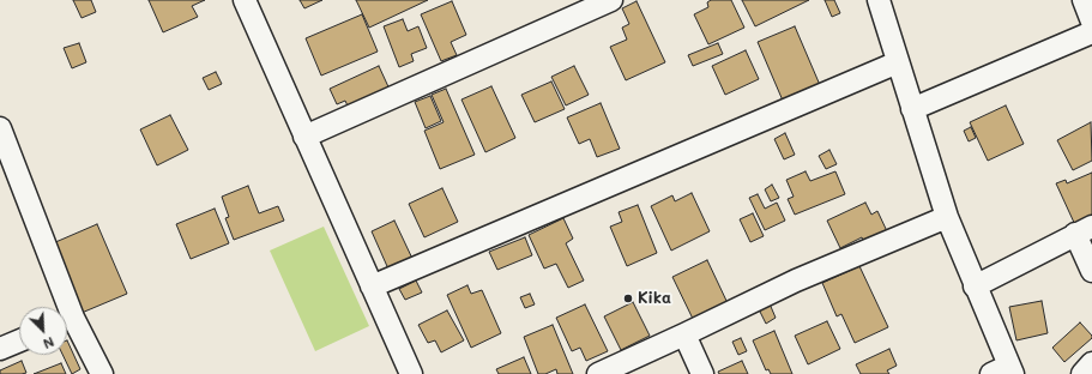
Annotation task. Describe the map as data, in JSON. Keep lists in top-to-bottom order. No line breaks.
{"places":["Kika"],"north":"bottom right"}
